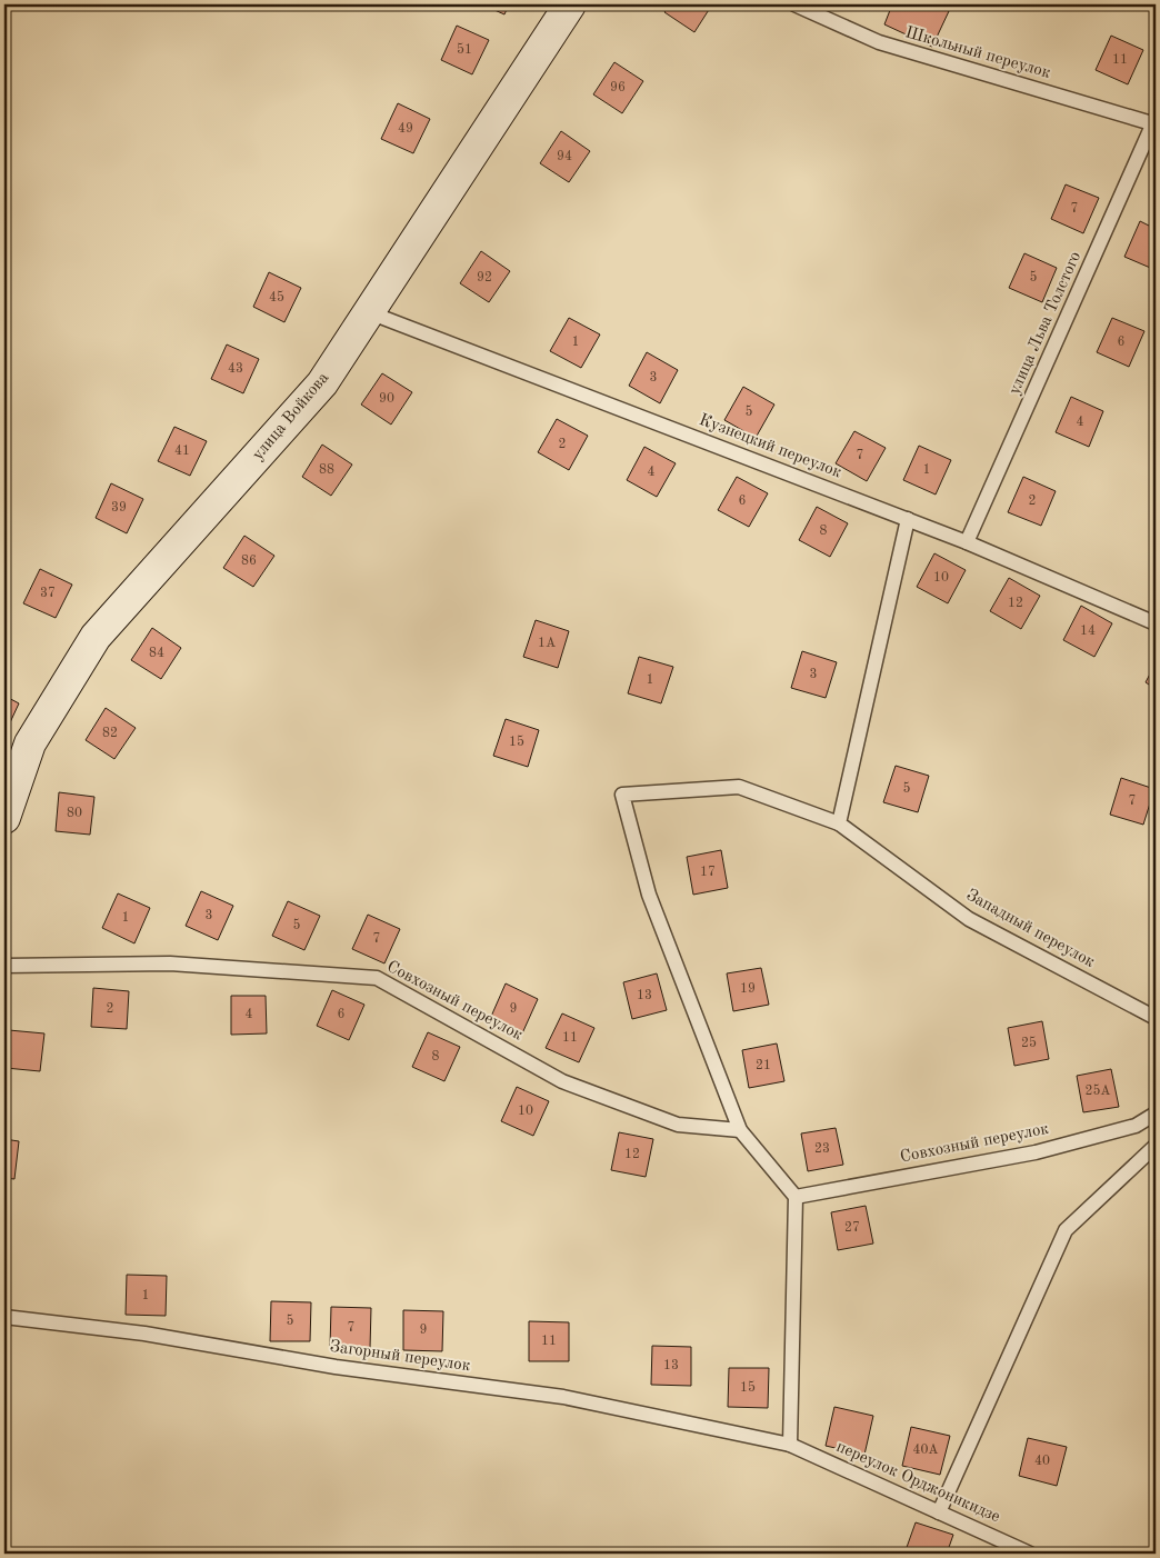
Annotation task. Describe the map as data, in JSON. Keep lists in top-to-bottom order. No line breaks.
{"streets":{"street":["улица Войкова"],"lane":["Школьный переулок","улица Льва Толстого","Кузнецкий переулок","Западный переулок","Совхозный переулок","Загорный переулок","переулок Орджоникидзе"]},"crossings":[["Школьный переулок","улица Льва Толстого"],["улица Льва Толстого","Кузнецкий переулок"],["улица Войкова","Кузнецкий переулок"],["Западный переулок","Совхозный переулок"],["Загорный переулок","переулок Орджоникидзе"]],"house_numbers":["51","11","96","49","94","7","92","5","45","1","6","43","3","90","5","4","2","41","7","88","1","4","6","2","39","8","86","10","37","12","14","1А","84","3","1","82","15","5","7","80","17","3","1","5","7","19","13","2","9","4","6","11","25","8","21","25А","10","23","12","27","1","5","7","9","11","13","15","40А","40"]}
